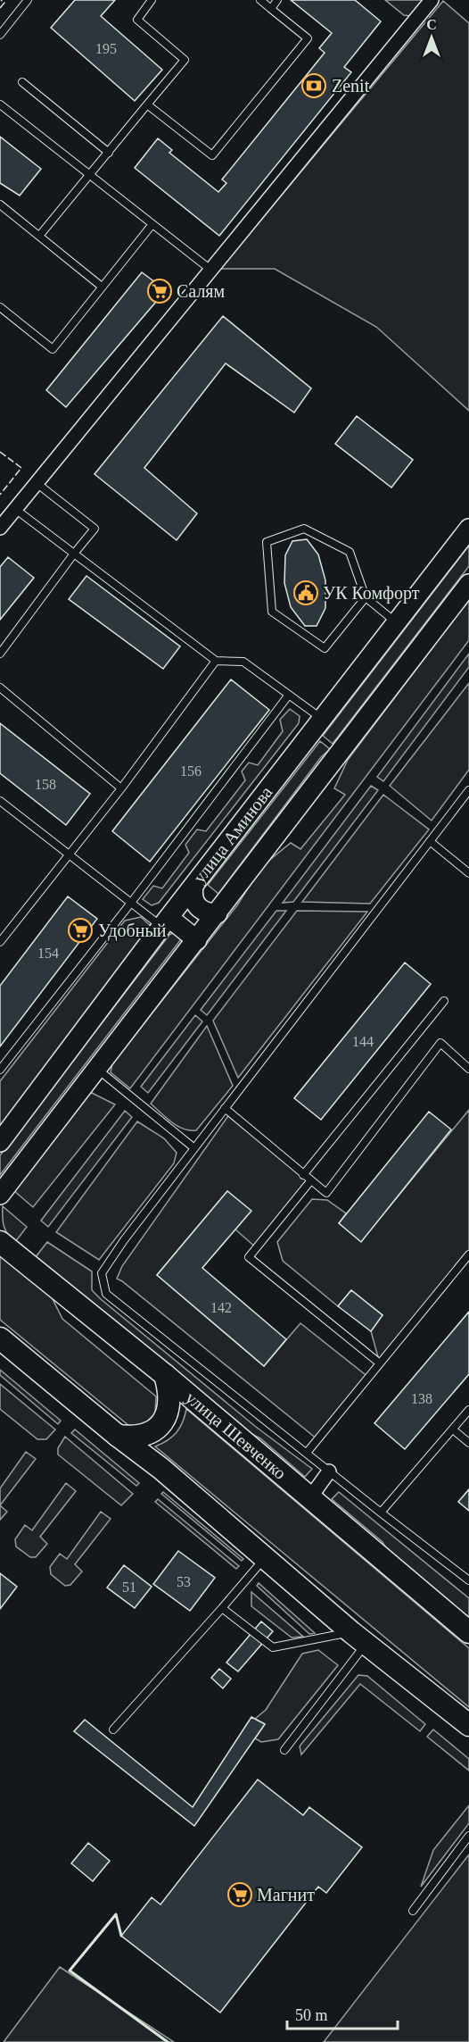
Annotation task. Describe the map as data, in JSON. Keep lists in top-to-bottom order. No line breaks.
{"streets":{"main road":["улица Шевченко"],"street":["улица Аминова"]},"places":{"bank":["Zenit"],"supermarket":["Салям","Удобный","Магнит"],"public building":["УК Комфорт"]},"house_numbers":["195","156","158","154","144","142","138","53","51"],"scale_bar":"50 m","north":"top"}
